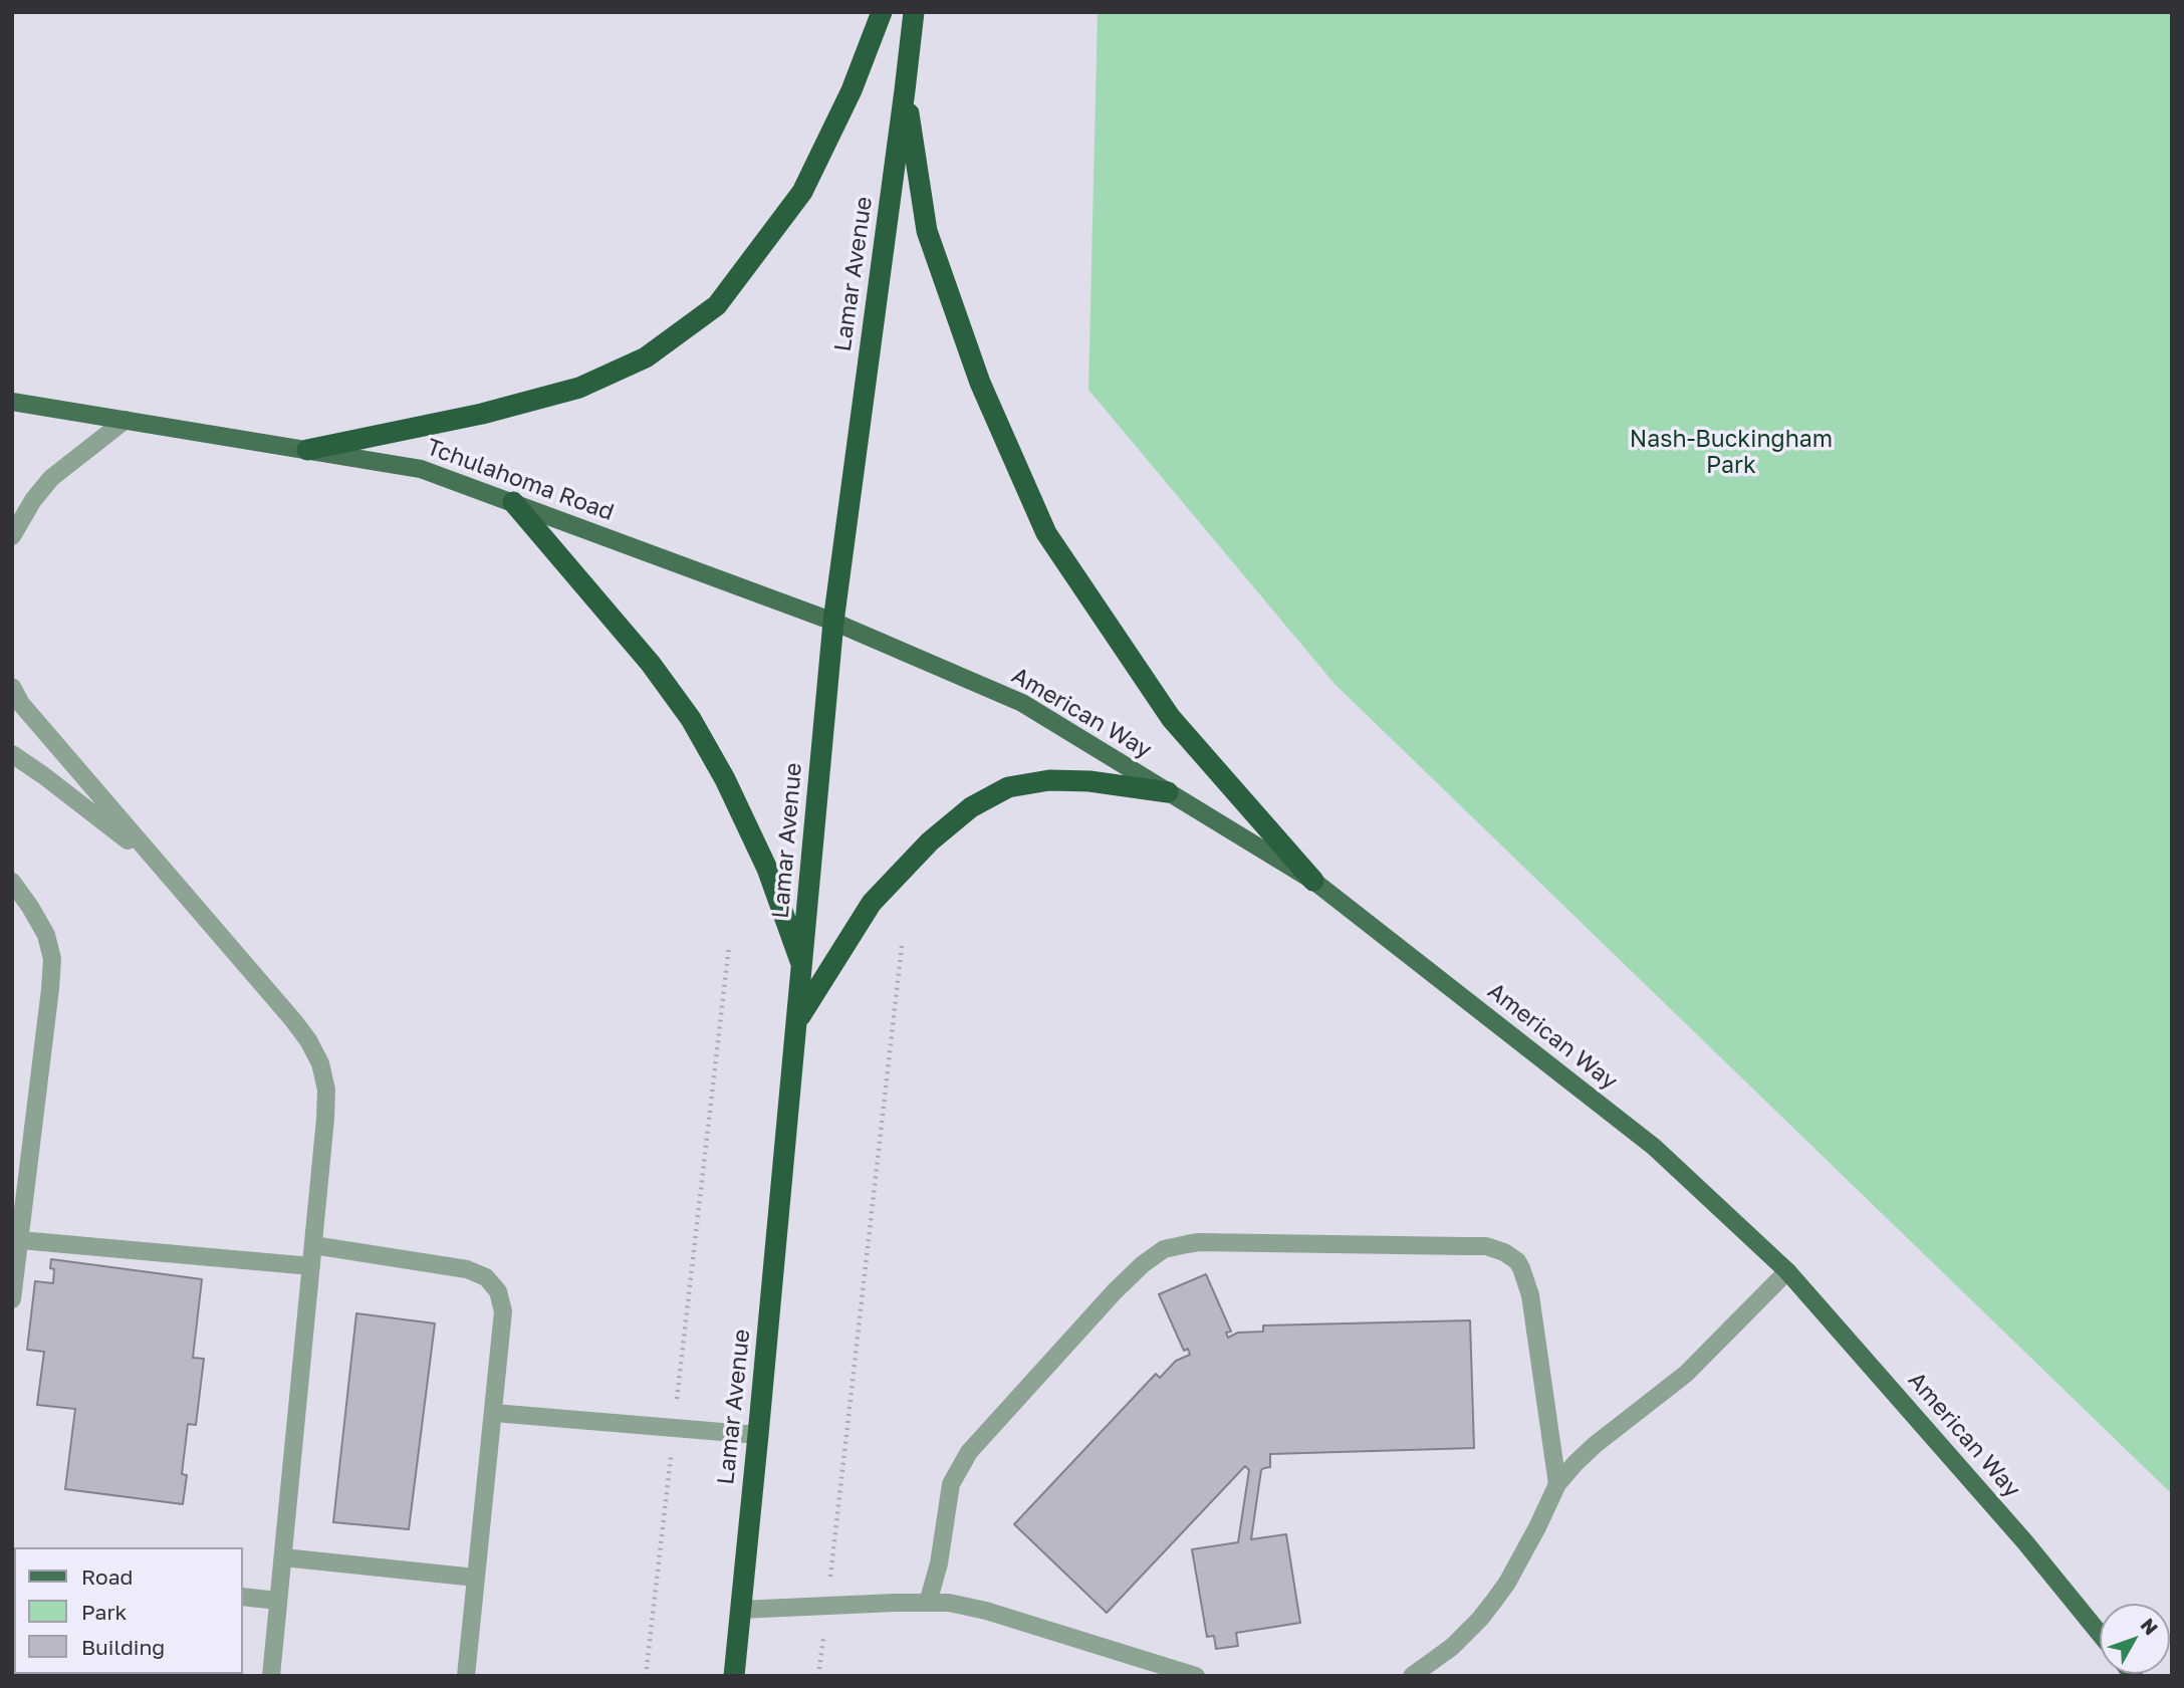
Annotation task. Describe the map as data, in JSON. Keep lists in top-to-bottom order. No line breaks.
{"streets":{"highway":["Lamar Avenue"],"main road":["Tchulahoma Road","American Way"]},"crossings":[["Lamar Avenue","Tchulahoma Road"],["Lamar Avenue","American Way"],["Tchulahoma Road","American Way"]],"parks":["Nash-Buckingham Park"],"legend":["Road","Park","Building"],"north":"top right"}
